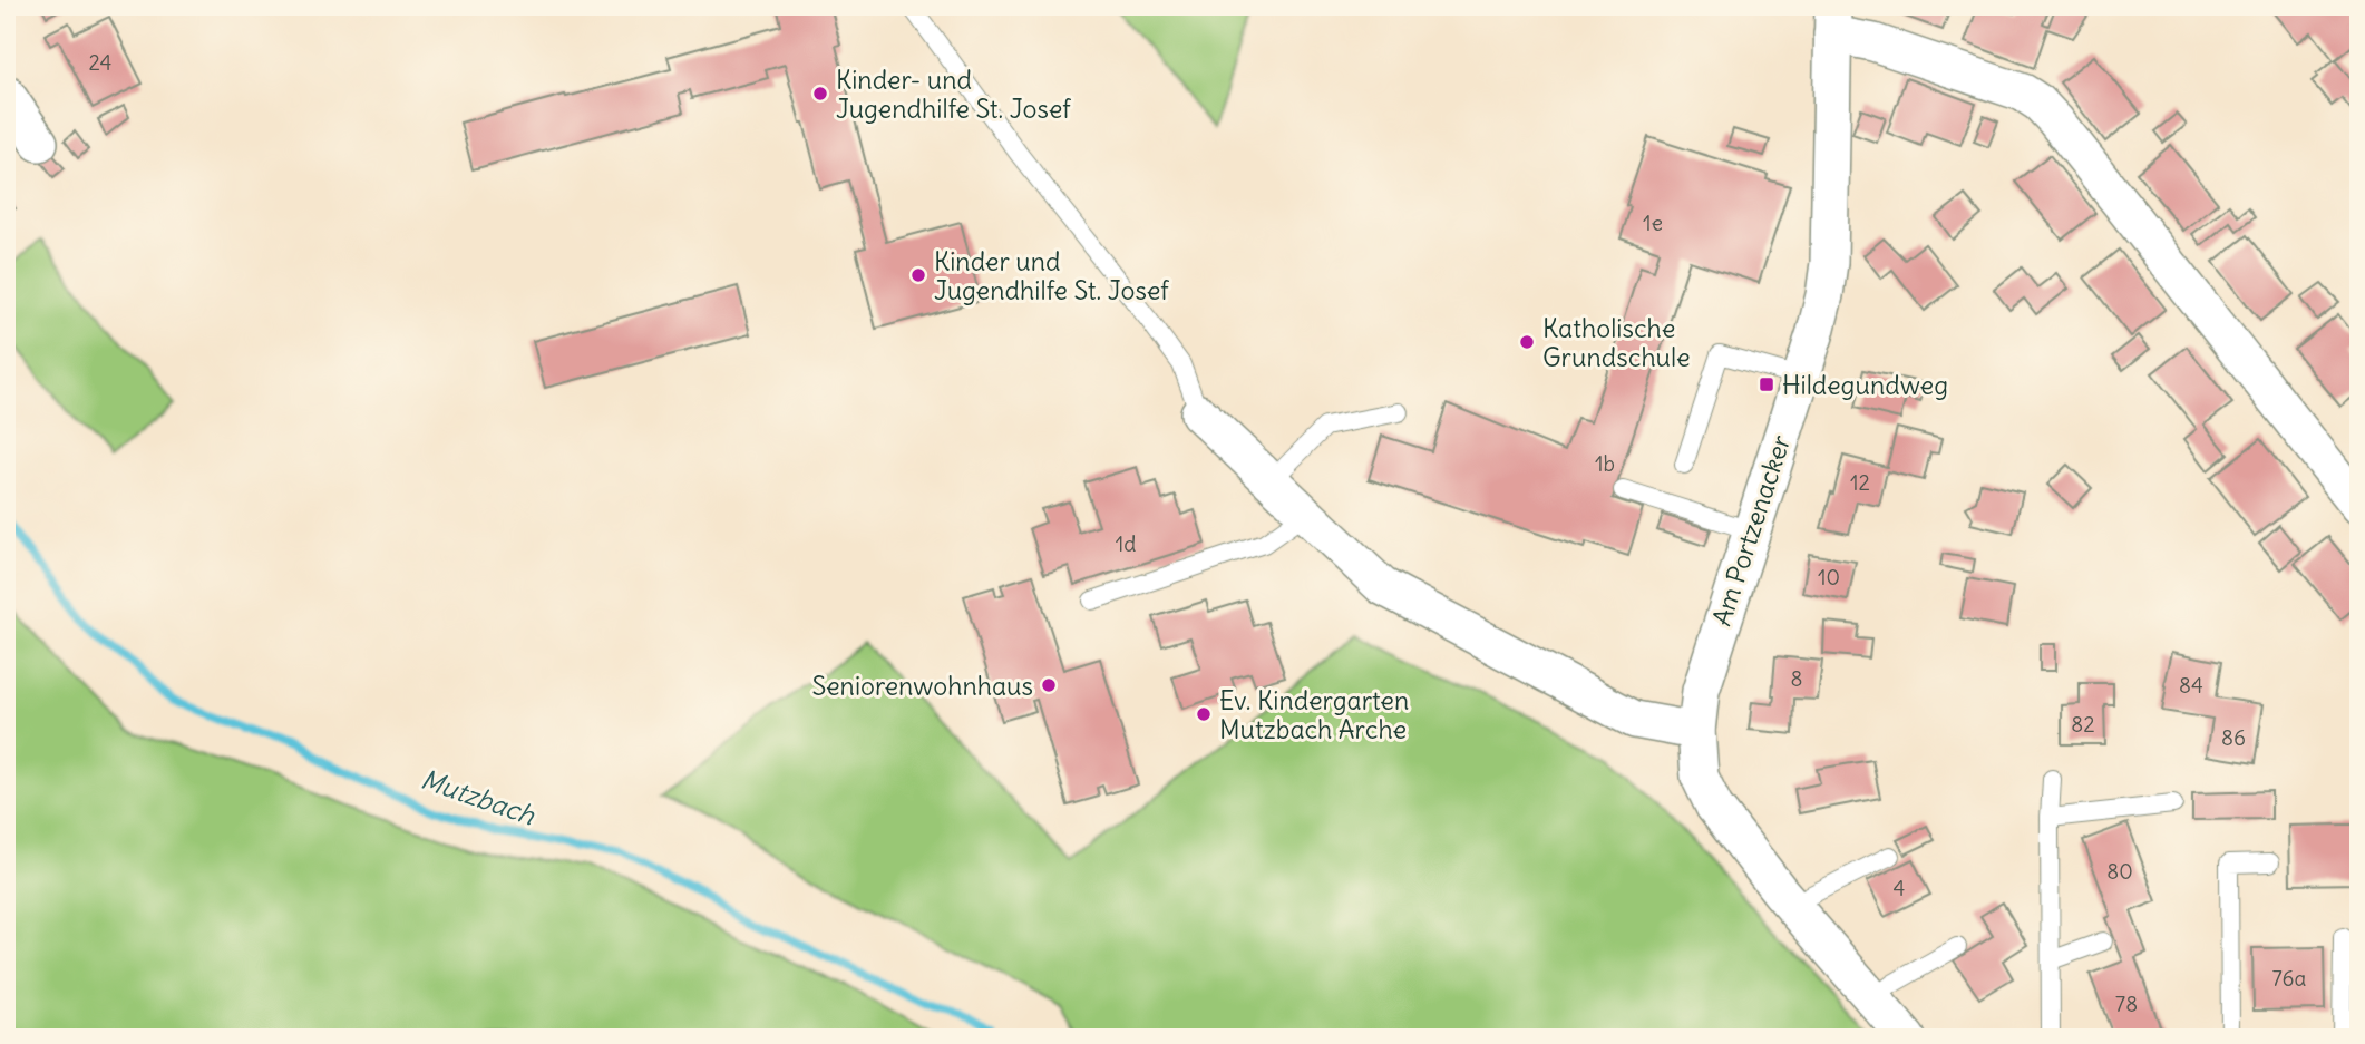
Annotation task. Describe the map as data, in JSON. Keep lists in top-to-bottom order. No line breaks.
{"streets":{"street":["Am Portzenacker"]},"water":["Mutzbach"],"places":{"other":["Kinder- und Jugendhilfe St. Josef","Kinder und Jugendhilfe St. Josef","Katholische Grundschule","Seniorenwohnhaus","Ev. Kindergarten Mutzbach Arche"],"transit":["Hildegundweg"]},"house_numbers":["24","1e","1b","12","1d","10","8","84","82","86","80","4","76a","78"]}
